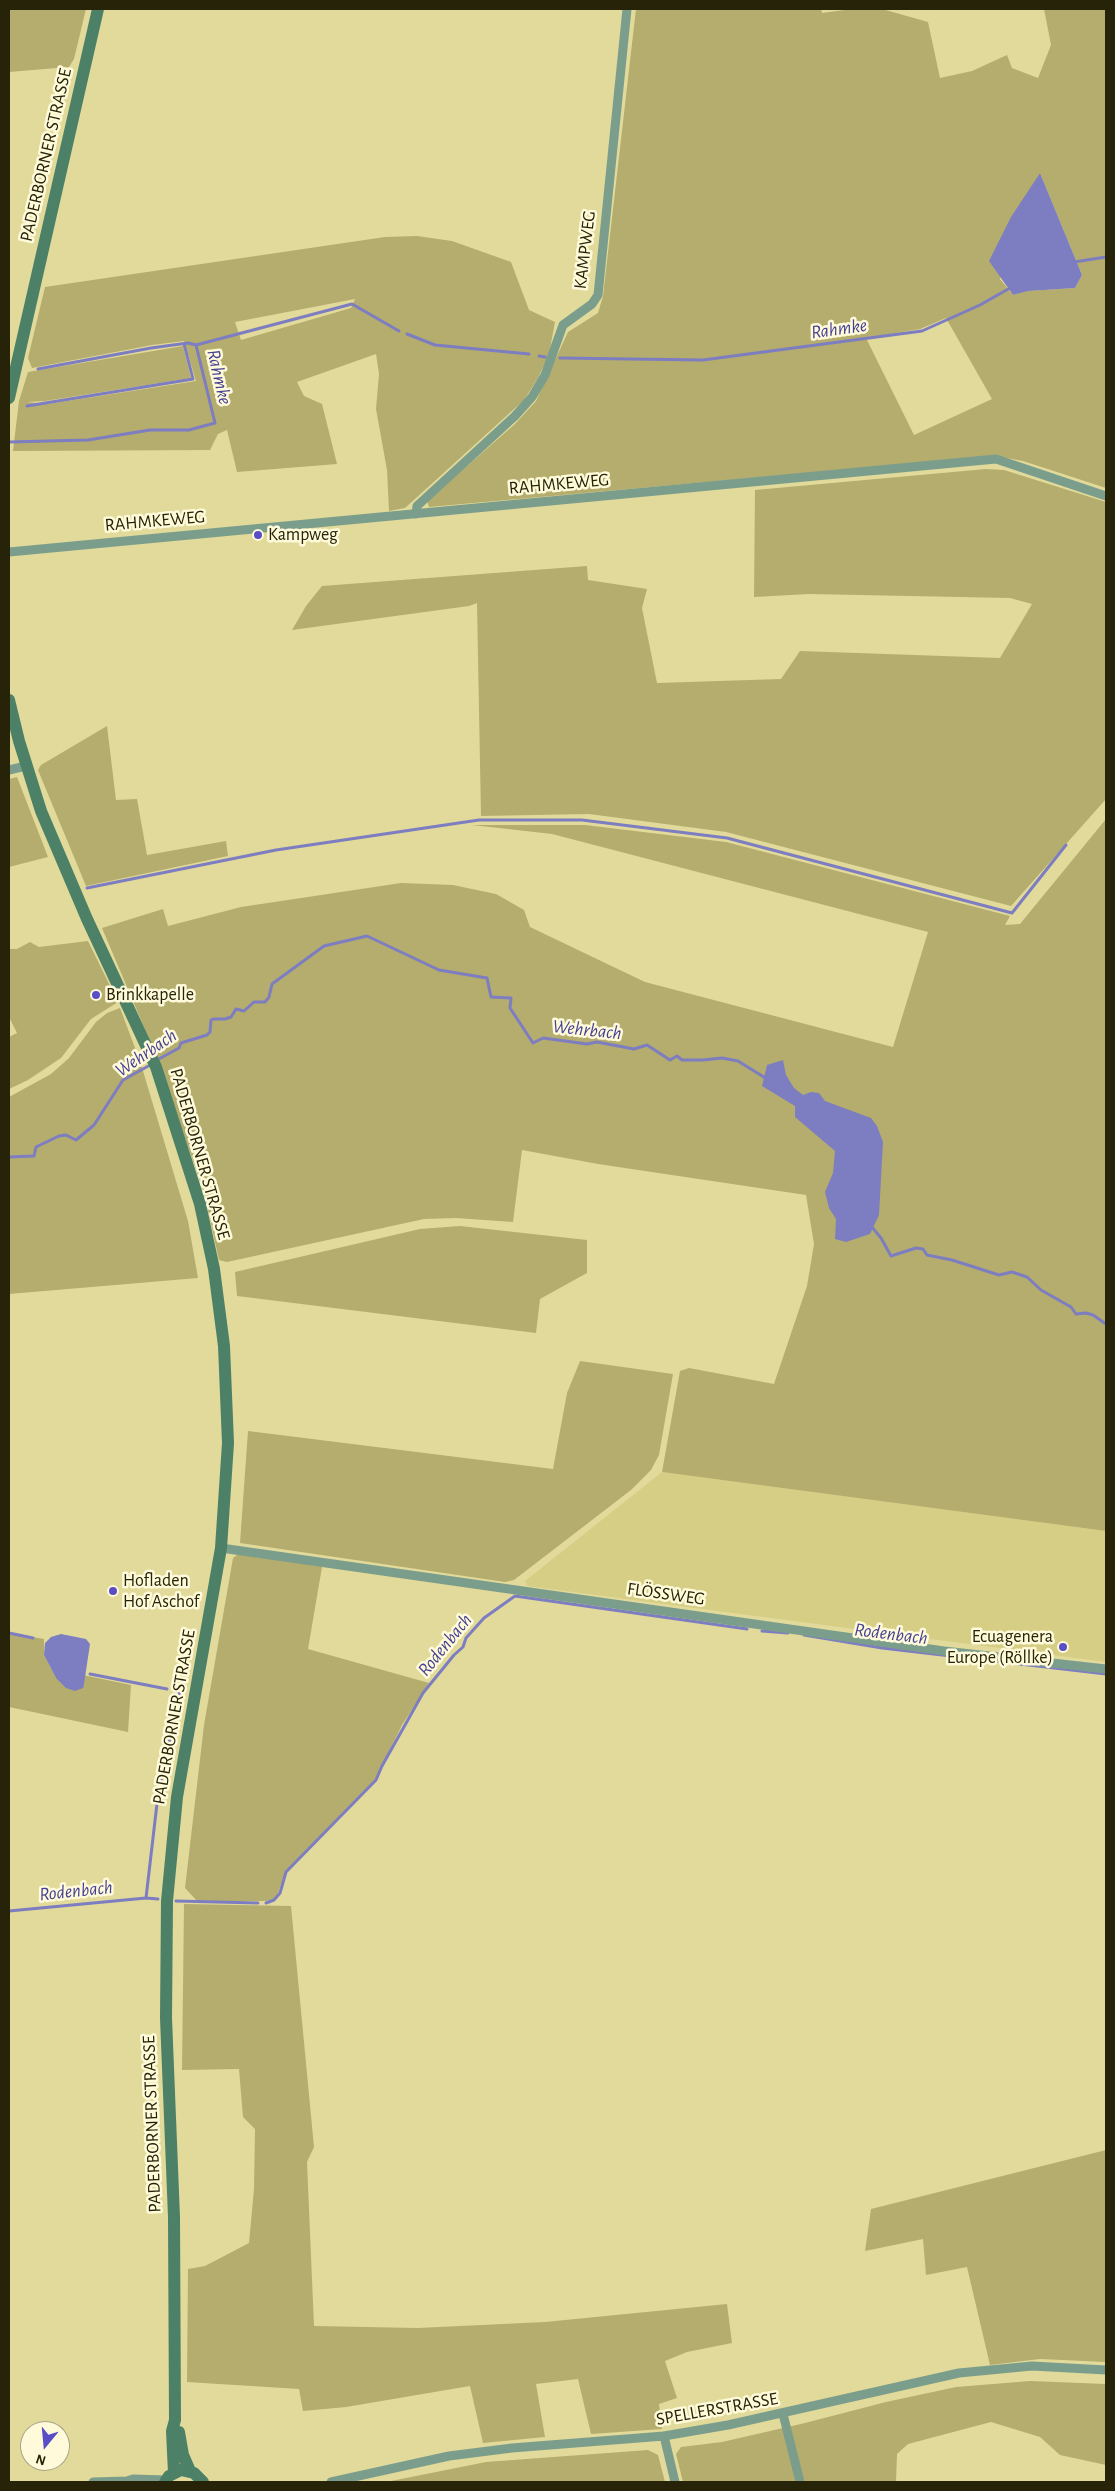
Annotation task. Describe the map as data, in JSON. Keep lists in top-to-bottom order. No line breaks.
{"streets":{"main road":["PADERBORNER STRASSE"],"street":["KAMPWEG","RAHMKEWEG","FLÖSSWEG","SPELLERSTRASSE"]},"crossings":[["PADERBORNER STRASSE","FLÖSSWEG"],["KAMPWEG","RAHMKEWEG"]],"water":["Rahmke","Wehrbach","Rodenbach"],"places":["Kampweg","Brinkkapelle","Hofladen Hof Aschof","Ecuagenera Europe (Röllke)"],"north":"bottom"}
